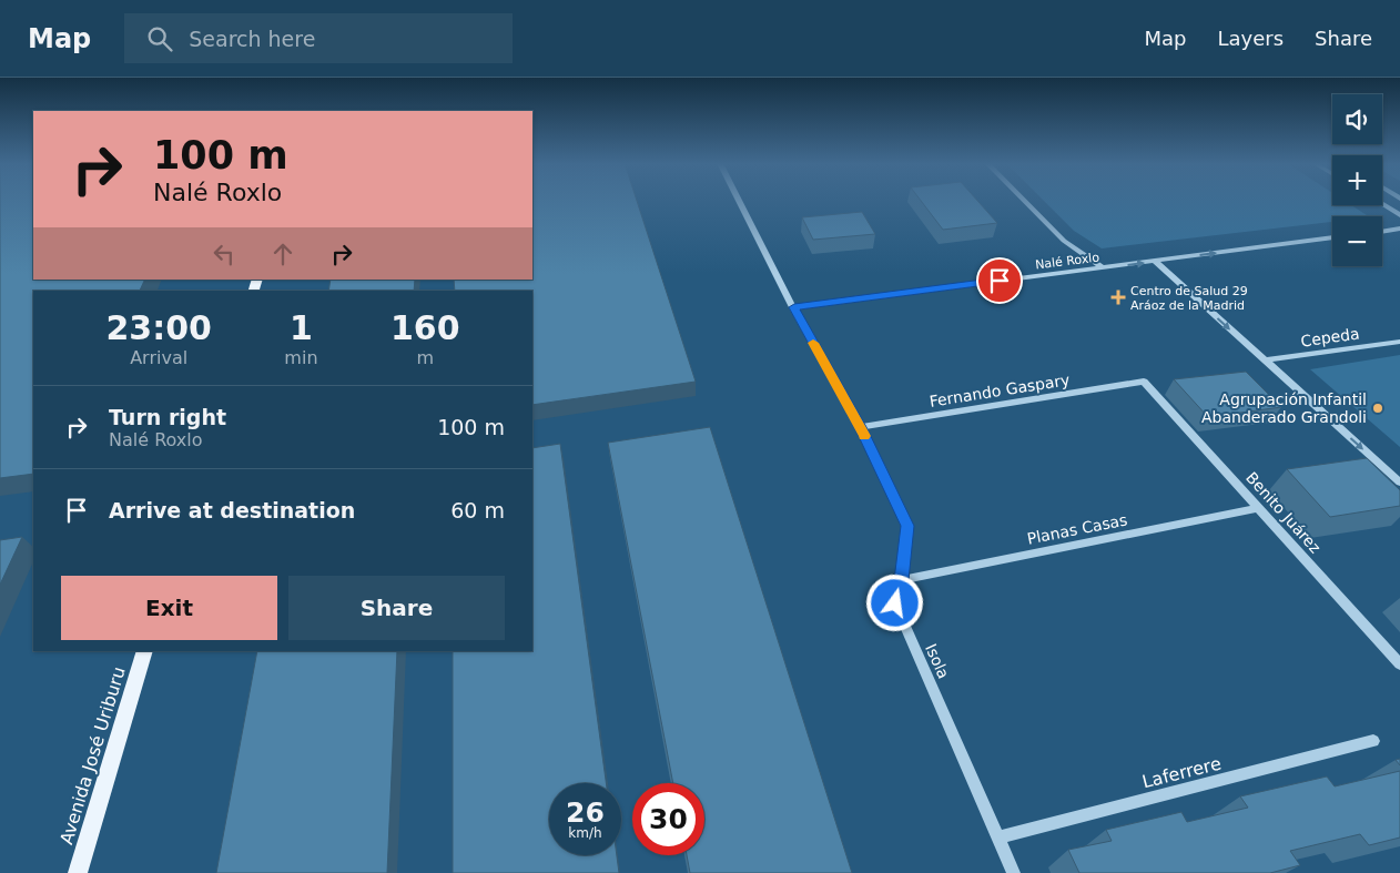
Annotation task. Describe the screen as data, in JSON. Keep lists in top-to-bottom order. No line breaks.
{"streets":{"main road":["Avenida José Uriburu"],"street":["Nalé Roxlo","Cepeda","Fernando Gaspary","Benito Juárez","Planas Casas","Isola","Laferrere"]},"crossings":[["Nalé Roxlo","Isola"],["Fernando Gaspary","Benito Juárez"],["Fernando Gaspary","Isola"],["Benito Juárez","Planas Casas"],["Planas Casas","Isola"],["Isola","Laferrere"]],"one_way":["Nalé Roxlo"],"places":{"health":["Centro de Salud 29 Aráoz de la Madrid"],"other":["Agrupación Infantil Abanderado Grandoli"]},"page":{"header":"Map","search":"Search here","nav":["Map","Layers","Share"],"map_buttons":["+","−"],"turn":["100 m","Nalé Roxlo"],"eta":["23:00","Arrival","1","min","160","m"],"list":[{"name":"Turn right","note":"Nalé Roxlo","value":"100 m"},{"name":"Arrive at destination","value":"60 m"}],"buttons":["Exit","Share"],"speed":"26 km/h","limit":"30"}}
